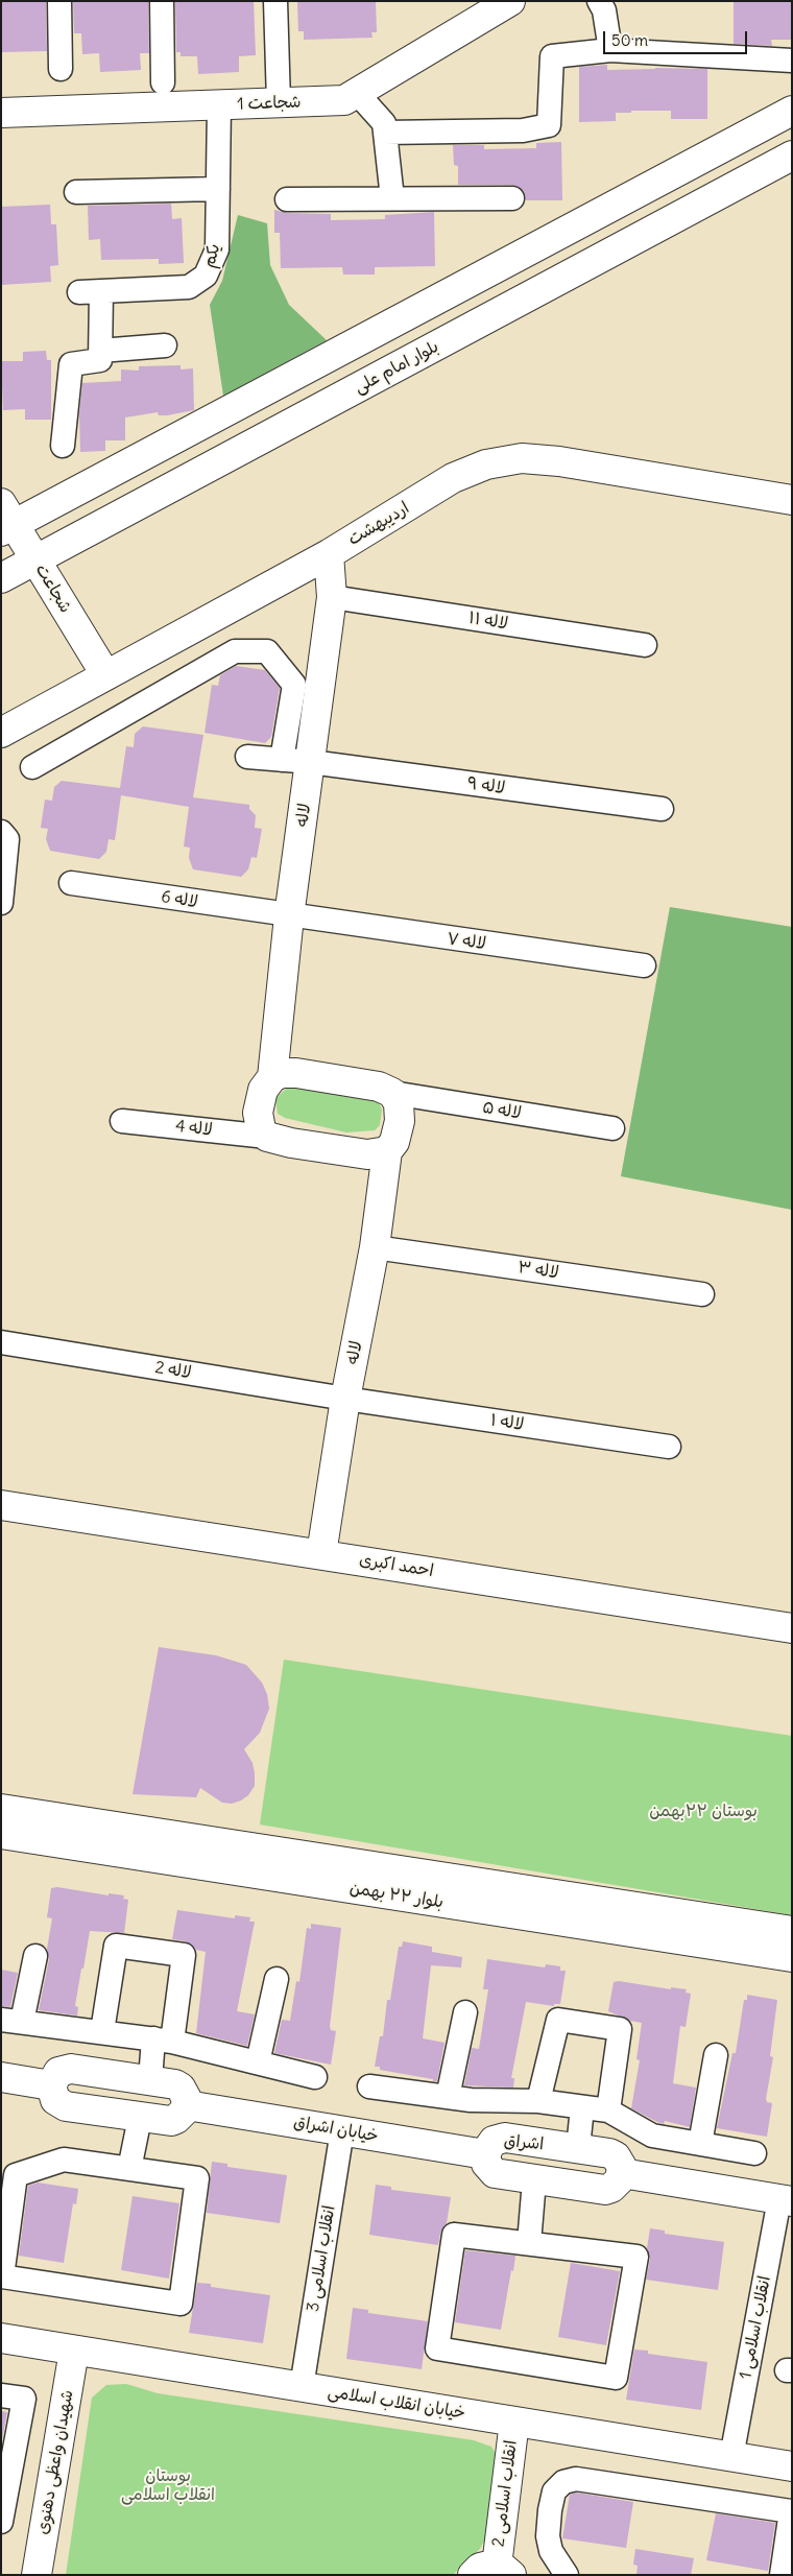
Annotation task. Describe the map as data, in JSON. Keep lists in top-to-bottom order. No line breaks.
{"streets":{"street":["شجاعت 1","یکم","بلوار امام علی","اردیبهشت","شجاعت","لاله ۱۱","لاله ۹","لاله","لاله 6","لاله ۷","لاله ۵","لاله 4","لاله ۳","لاله 2","لاله ۱","احمد اکبری","بلوار ۲۲ بهمن","خیابان اشراق","اشراق","انقلاب اسلامی 3","انقلاب اسلامی 1","خیابان انقلاب اسلامی","شهیدان واعظی دهنوی","انقلاب اسلامی 2"]},"crossings":[["شجاعت 1","یکم"],["بلوار امام علی","شجاعت"],["اردیبهشت","شجاعت"],["اردیبهشت","لاله"],["لاله ۱۱","لاله"],["لاله ۹","لاله"],["لاله","لاله 6"],["لاله","لاله ۷"],["لاله","لاله ۵"],["لاله","لاله ۳"],["لاله","لاله 2"],["لاله","لاله ۱"],["لاله","احمد اکبری"],["لاله 6","لاله ۷"],["لاله 2","لاله ۱"],["خیابان اشراق","اشراق"],["خیابان اشراق","انقلاب اسلامی 3"],["انقلاب اسلامی 3","خیابان انقلاب اسلامی"],["انقلاب اسلامی 1","خیابان انقلاب اسلامی"],["خیابان انقلاب اسلامی","شهیدان واعظی دهنوی"],["خیابان انقلاب اسلامی","انقلاب اسلامی 2"]],"parks":["بوستان ۲۲بهمن","بوستان انقلاب اسلامی"],"scale_bar":"50 m"}
